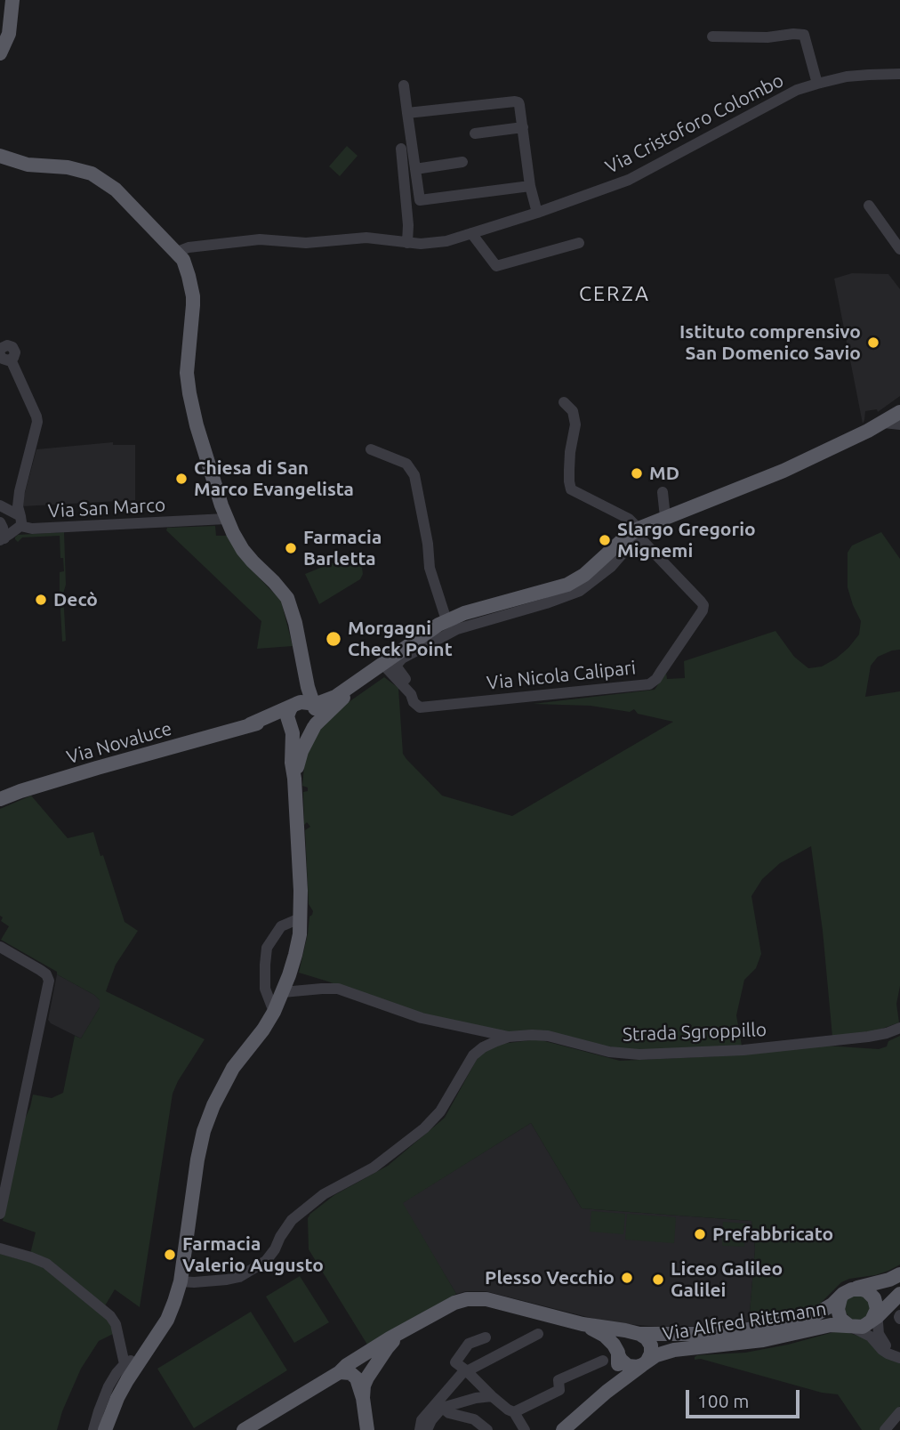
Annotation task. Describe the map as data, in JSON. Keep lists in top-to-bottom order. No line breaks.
{"streets":{"main road":["Via Novaluce","Via Alfred Rittmann"],"street":["Via Cristoforo Colombo","Via San Marco","Via Nicola Calipari","Strada Sgroppillo"]},"districts":["CERZA"],"places":["Istituto comprensivo San Domenico Savio","MD","Chiesa di San Marco Evangelista","Slargo Gregorio Mignemi","Farmacia Barletta","Decò","Morgagni Check Point","Prefabbricato","Farmacia Valerio Augusto","Plesso Vecchio","Liceo Galileo Galilei"],"scale_bar":"100 m"}
